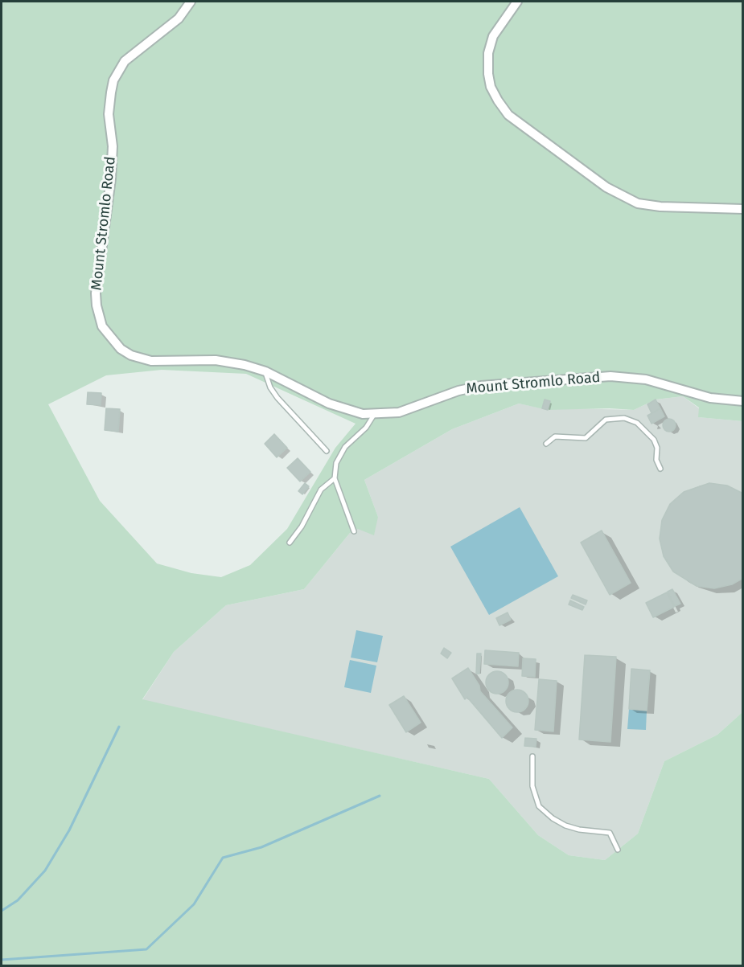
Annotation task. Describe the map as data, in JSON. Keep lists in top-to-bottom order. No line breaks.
{"streets":{"street":["Mount Stromlo Road"]}}
